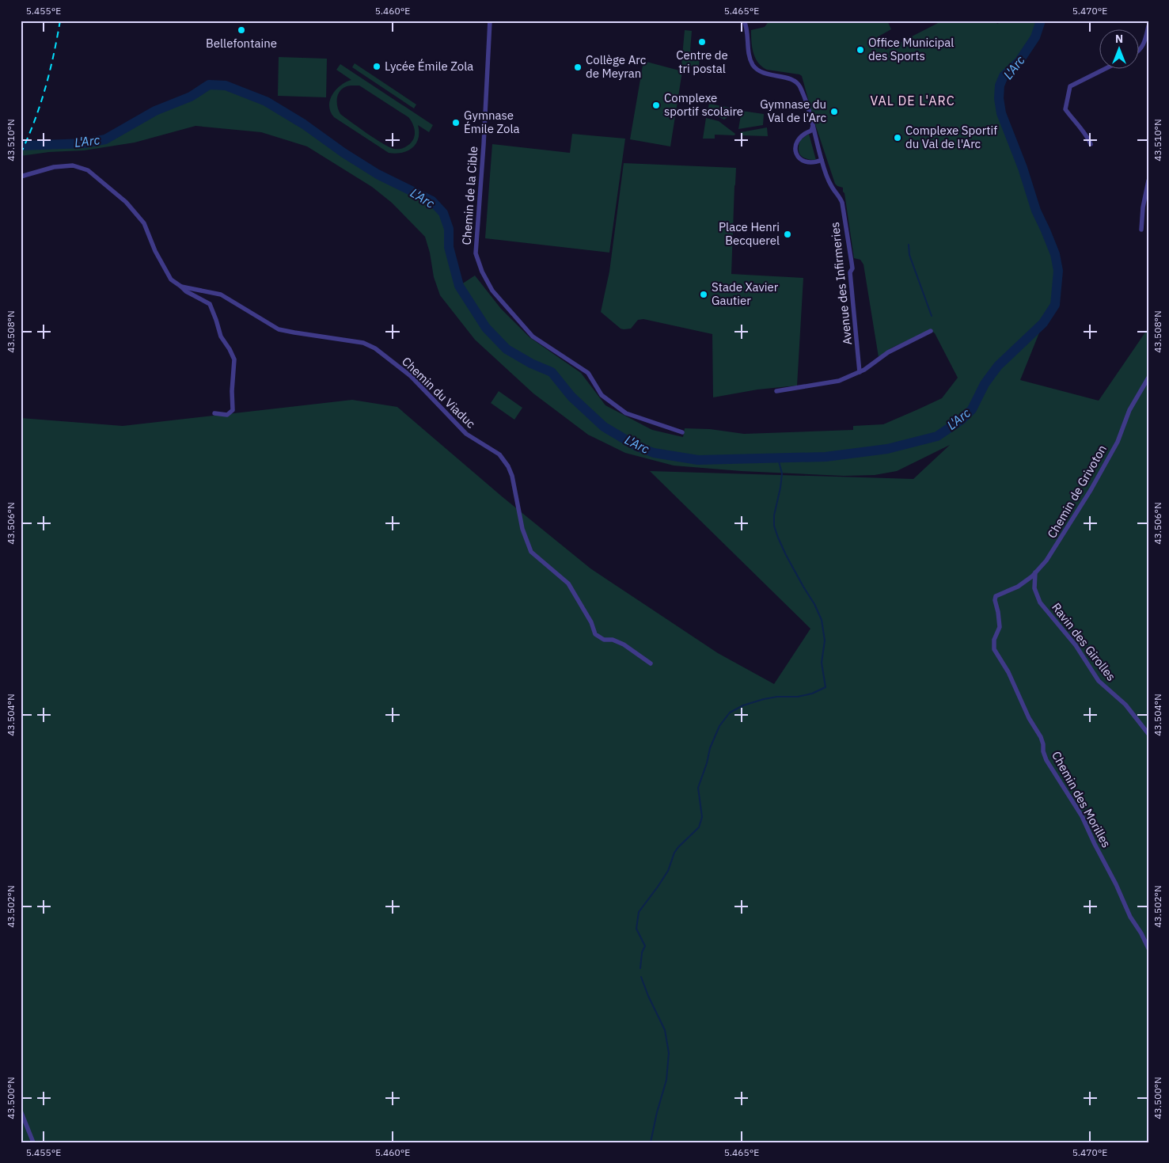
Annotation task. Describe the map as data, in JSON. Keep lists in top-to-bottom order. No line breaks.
{"streets":{"street":["Chemin de la Cible","Avenue des Infirmeries","Chemin du Viaduc","Chemin de Grivoton","Ravin des Girolles","Chemin des Morilles"]},"crossings":[["Chemin de Grivoton","Ravin des Girolles"],["Chemin de Grivoton","Chemin des Morilles"]],"districts":["VAL DE L'ARC"],"water":["L'Arc"],"places":["Bellefontaine","Centre de tri postal","Office Municipal des Sports","Lycée Émile Zola","Collège Arc de Meyran","Complexe sportif scolaire","Gymnase du Val de l'Arc","Gymnase Émile Zola","Complexe Sportif du Val de l'Arc","Place Henri Becquerel","Stade Xavier Gautier"],"north":"top","coordinates":["5.455°E","5.460°E","5.465°E","5.470°E","43.510°N","43.508°N","43.506°N","43.504°N","43.502°N","43.500°N"]}
